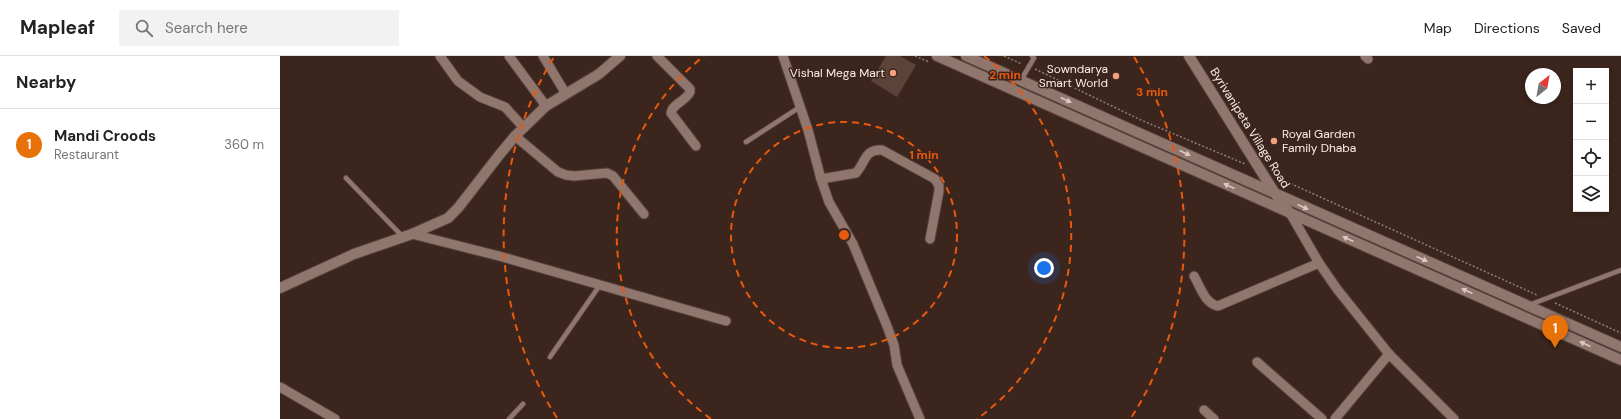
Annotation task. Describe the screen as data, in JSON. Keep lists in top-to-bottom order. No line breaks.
{"streets":{"main road":["Byrivanipeta Village Road"]},"places":["Vishal Mega Mart","Sowndarya Smart World","Royal Garden Family Dhaba"],"north":"top right","page":{"header":"Mapleaf","search":"Search here","nav":["Map","Directions","Saved"],"heading":"Nearby","map_buttons":["+","−"],"list":[{"mark":"1","name":"Mandi Croods","note":"Restaurant","value":"360 m"}],"pins":"1"},"rings":["2 min","3 min","1 min"]}
